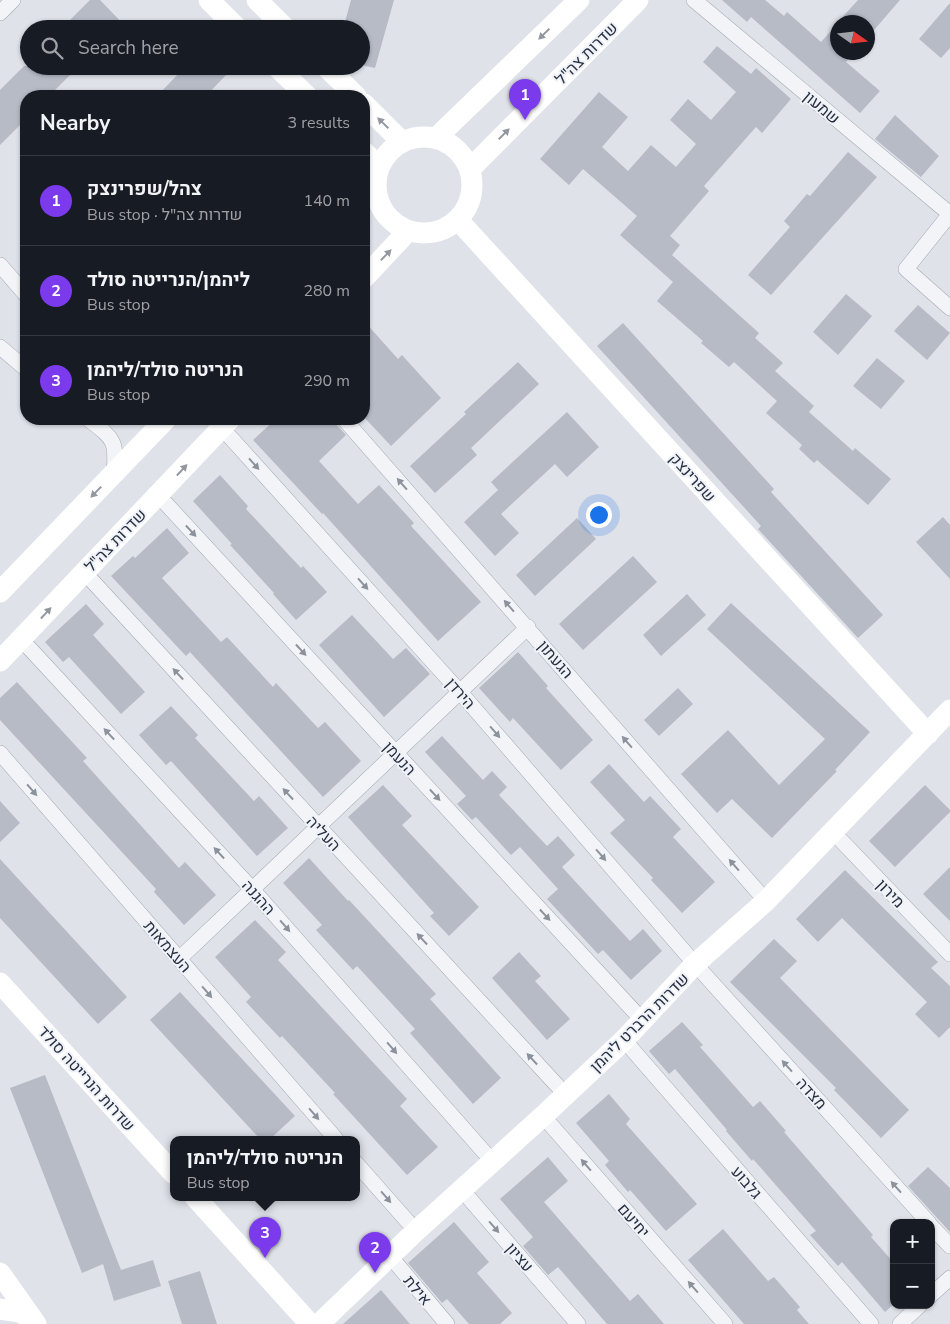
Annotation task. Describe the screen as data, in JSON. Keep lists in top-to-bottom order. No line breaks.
{"streets":{"street":["שדרות צה\"ל","שמעון","שפרינצק","הגעתון","הירדן","הנעמן","העליה","מירון","ההגנה","העצמאות","שדרות הרברט ליהמן","שדרות הנרייטה סולד","מצדה","גלבוע","יחיעם","עציון","אילת"]},"crossings":[["שדרות צה\"ל","שפרינצק"],["שדרות צה\"ל","הנעמן"],["שדרות צה\"ל","העליה"],["שדרות צה\"ל","ההגנה"],["שפרינצק","שדרות הרברט ליהמן"],["הגעתון","שדרות הרברט ליהמן"],["הירדן","שדרות הרברט ליהמן"],["הירדן","מצדה"],["הנעמן","שדרות הרברט ליהמן"],["העליה","שדרות הרברט ליהמן"],["מירון","שדרות הרברט ליהמן"],["ההגנה","שדרות הרברט ליהמן"],["שדרות הרברט ליהמן","מצדה"],["שדרות הרברט ליהמן","גלבוע"],["שדרות הרברט ליהמן","יחיעם"],["שדרות הרברט ליהמן","עציון"],["שדרות הרברט ליהמן","אילת"]],"one_way":["הגעתון","הירדן","הנעמן","העליה","העצמאות","מצדה","יחיעם","עציון"],"north":"right","page":{"search":"Search here","pins":["1","3","2"],"heading":["Nearby","3 results"],"list":[{"mark":"1","name":"צהל/שפרינצק","note":"Bus stop · שדרות צה\"ל","value":"140 m"},{"mark":"2","name":"ליהמן/הנרייטה סולד","note":"Bus stop","value":"280 m"},{"mark":"3","name":"הנריטה סולד/ליהמן","note":"Bus stop","value":"290 m"}],"popup":["הנריטה סולד/ליהמן","Bus stop"],"map_buttons":["+","−"]}}
